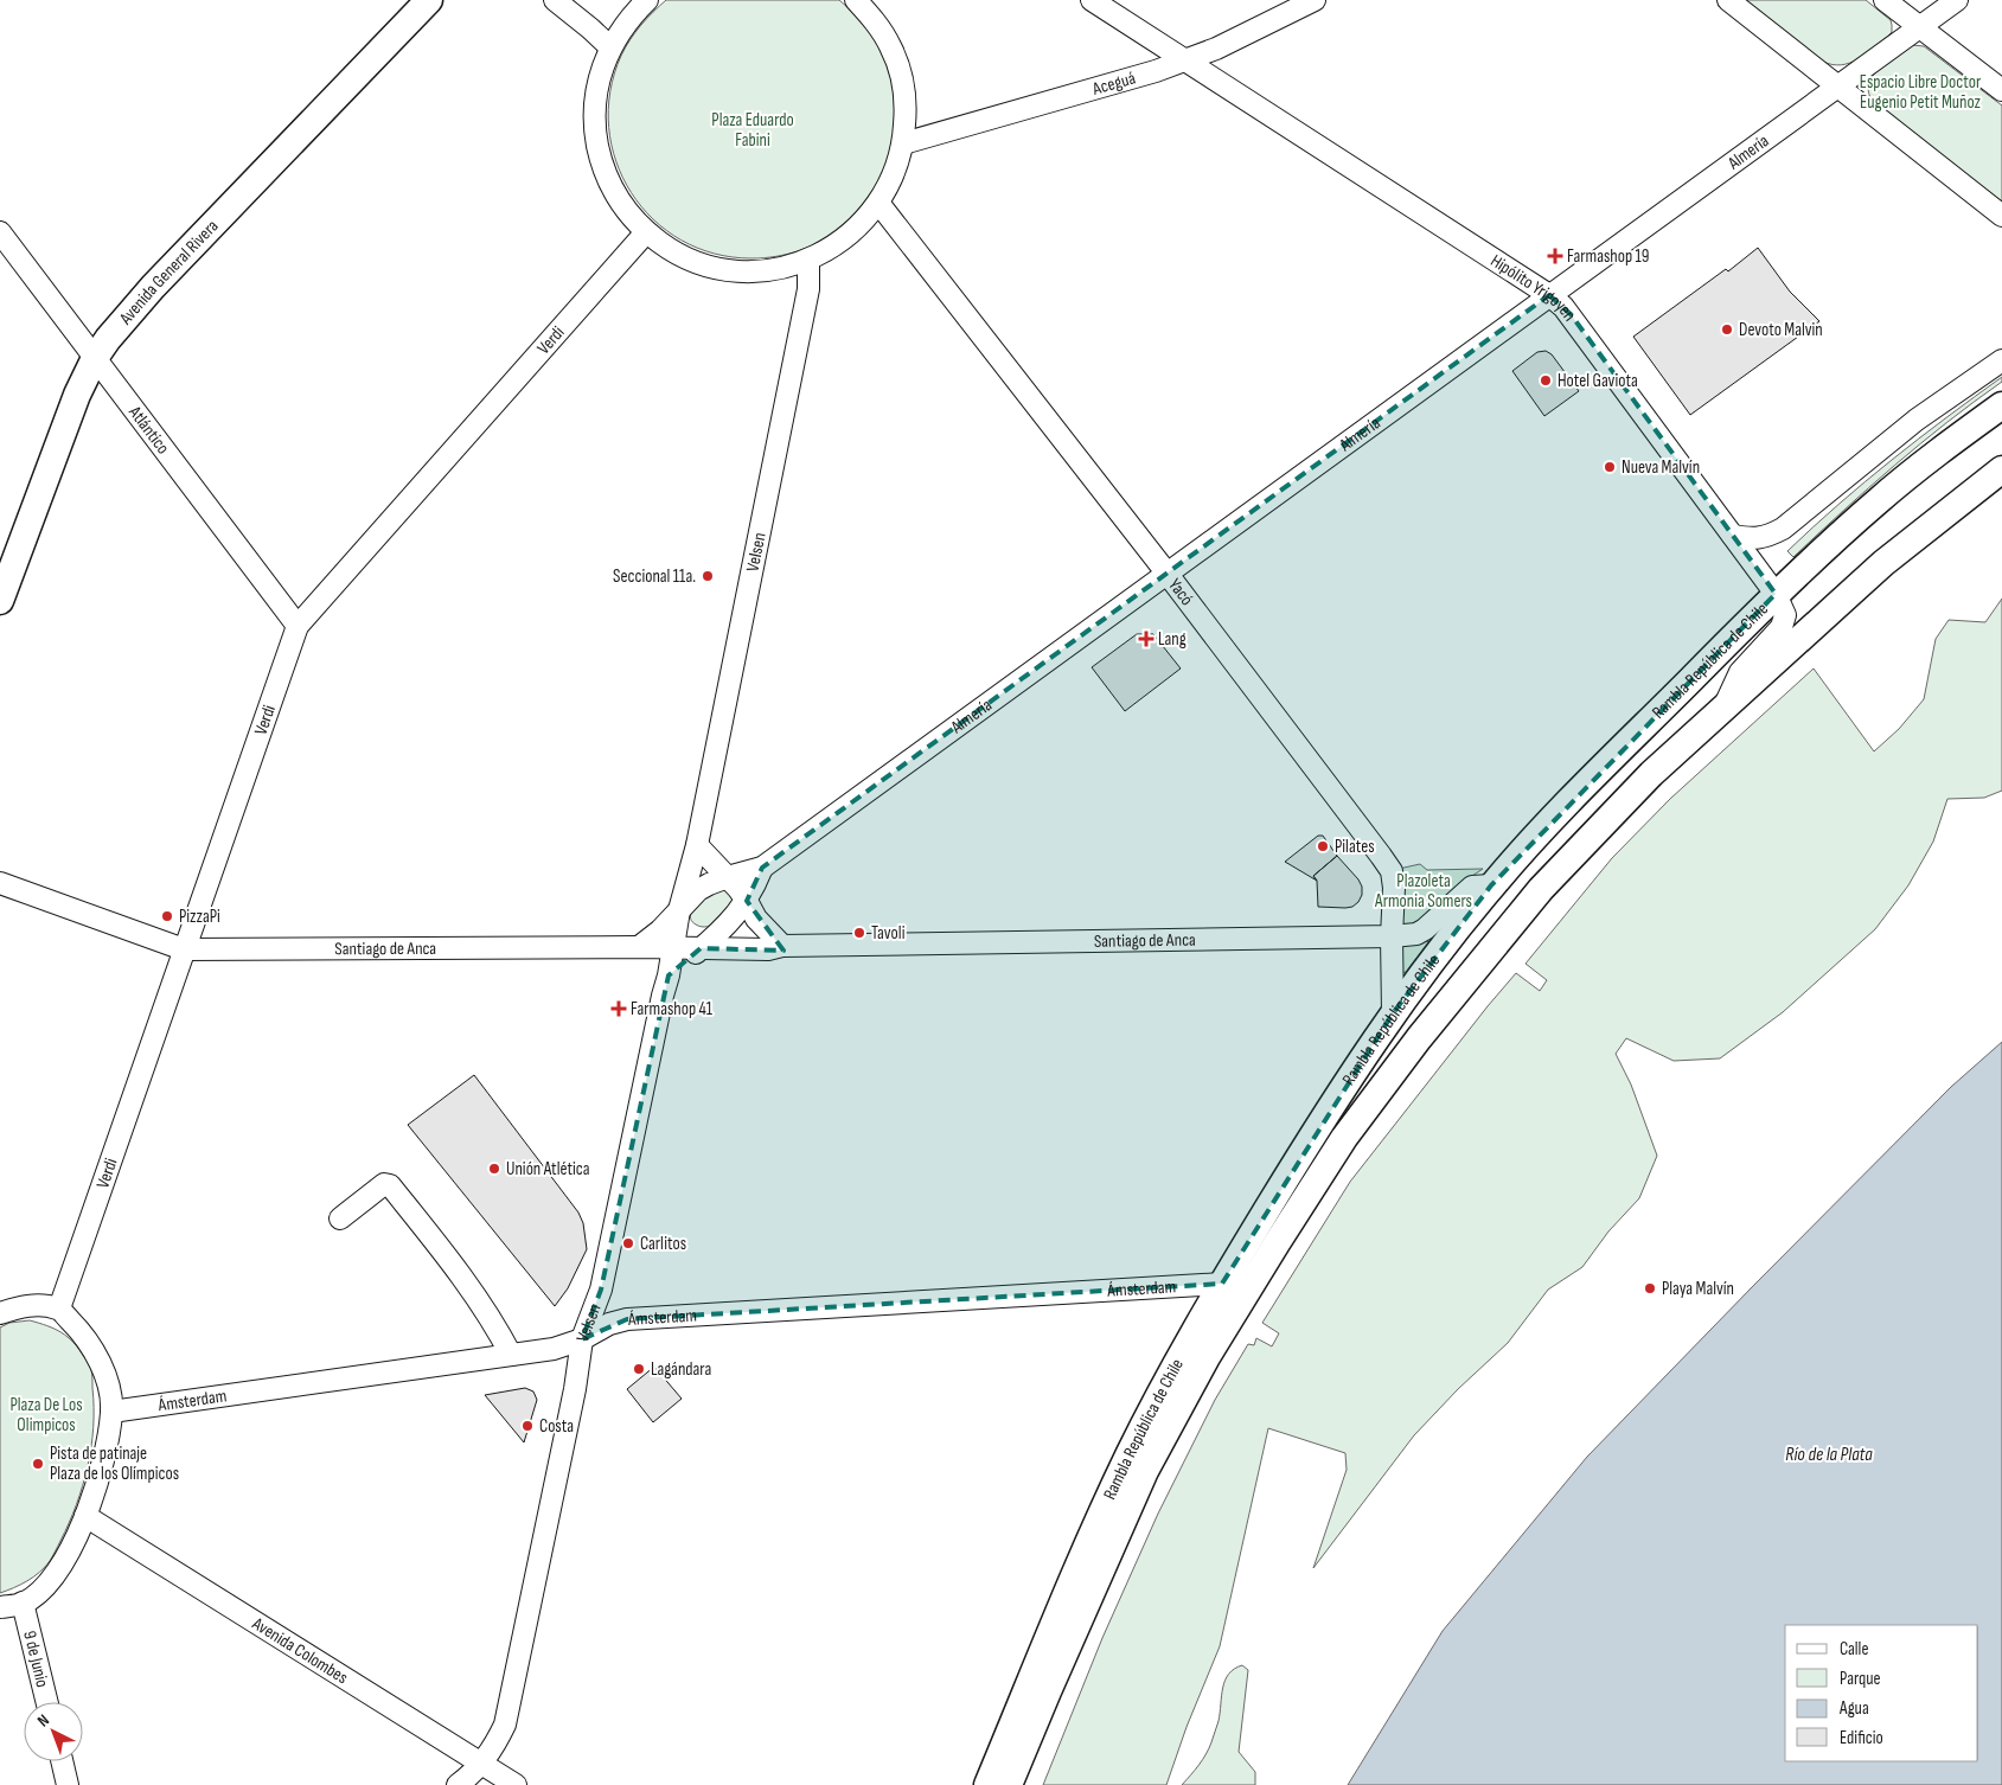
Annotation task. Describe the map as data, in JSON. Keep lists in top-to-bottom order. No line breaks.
{"streets":{"main road":["Avenida General Rivera","Rambla República de Chile"],"street":["Aceguá","Almería","Hipólito Yrigoyen","Verdi","Atlántico","Velsen","Yacó","Santiago de Anca","Ámsterdam","Avenida Colombes","9 de Junio"]},"crossings":[["Aceguá","Hipólito Yrigoyen"],["Almería","Hipólito Yrigoyen"],["Almería","Velsen"],["Almería","Yacó"],["Almería","Santiago de Anca"],["Avenida General Rivera","Atlántico"],["Hipólito Yrigoyen","Rambla República de Chile"],["Verdi","Atlántico"],["Verdi","Santiago de Anca"],["Velsen","Santiago de Anca"],["Velsen","Ámsterdam"],["Velsen","Avenida Colombes"],["Yacó","Rambla República de Chile"],["Yacó","Santiago de Anca"],["Rambla República de Chile","Santiago de Anca"],["Rambla República de Chile","Ámsterdam"]],"water":["Río de la Plata"],"parks":["Espacio Libre Doctor Eugenio Petit Muñoz","Plaza Eduardo Fabini","Plazoleta Armonia Somers","Plaza De Los Olimpicos"],"places":{"health":["Farmashop 19","Lang","Farmashop 41"],"other":["Devoto Malvin","Hotel Gaviota","Nueva Malvín","Seccional 11a.","Pilates","PizzaPi","Tavoli","Unión Atlética","Carlitos","Playa Malvín","Lagándara","Costa","Pista de patinaje Plaza de los Olímpicos"]},"legend":["Calle","Parque","Agua","Edificio"],"north":"top left"}
